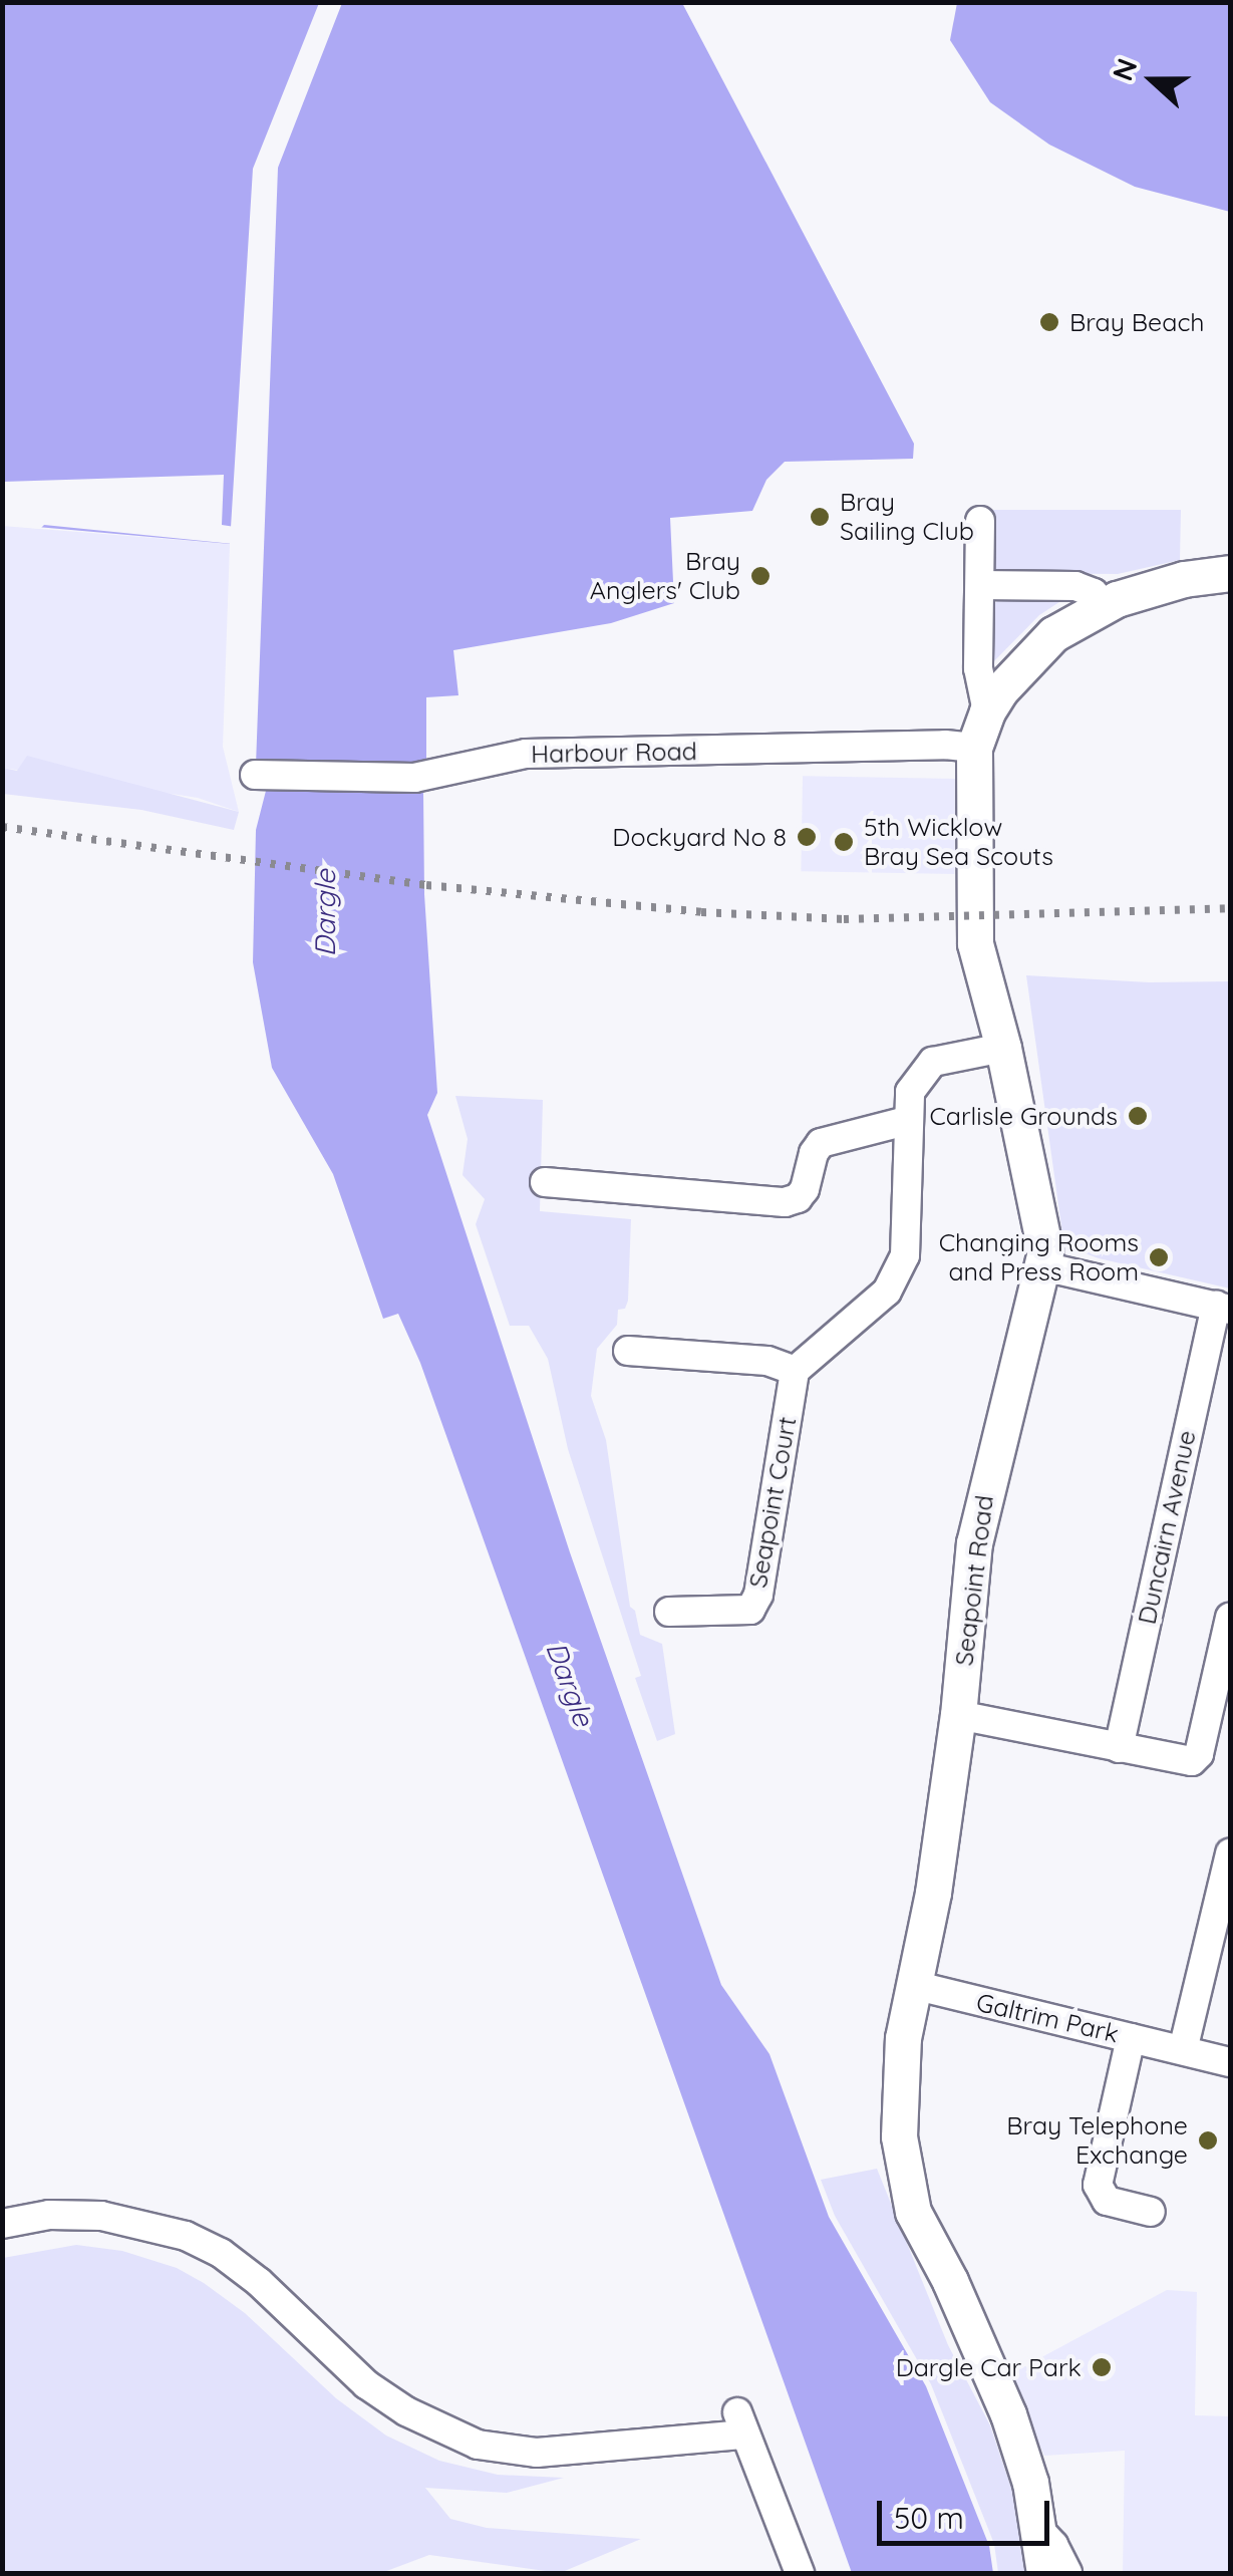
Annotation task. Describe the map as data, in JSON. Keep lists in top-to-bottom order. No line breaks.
{"streets":{"street":["Harbour Road","Seapoint Court","Duncairn Avenue","Seapoint Road","Galtrim Park"]},"crossings":[["Harbour Road","Seapoint Road"],["Seapoint Road","Galtrim Park"]],"water":["Dargle"],"places":["Bray Beach","Bray Sailing Club","Bray Anglers' Club","Dockyard No 8","5th Wicklow Bray Sea Scouts","Carlisle Grounds","Changing Rooms and Press Room","Bray Telephone Exchange","Dargle Car Park"],"scale_bar":"50 m","north":"left"}
